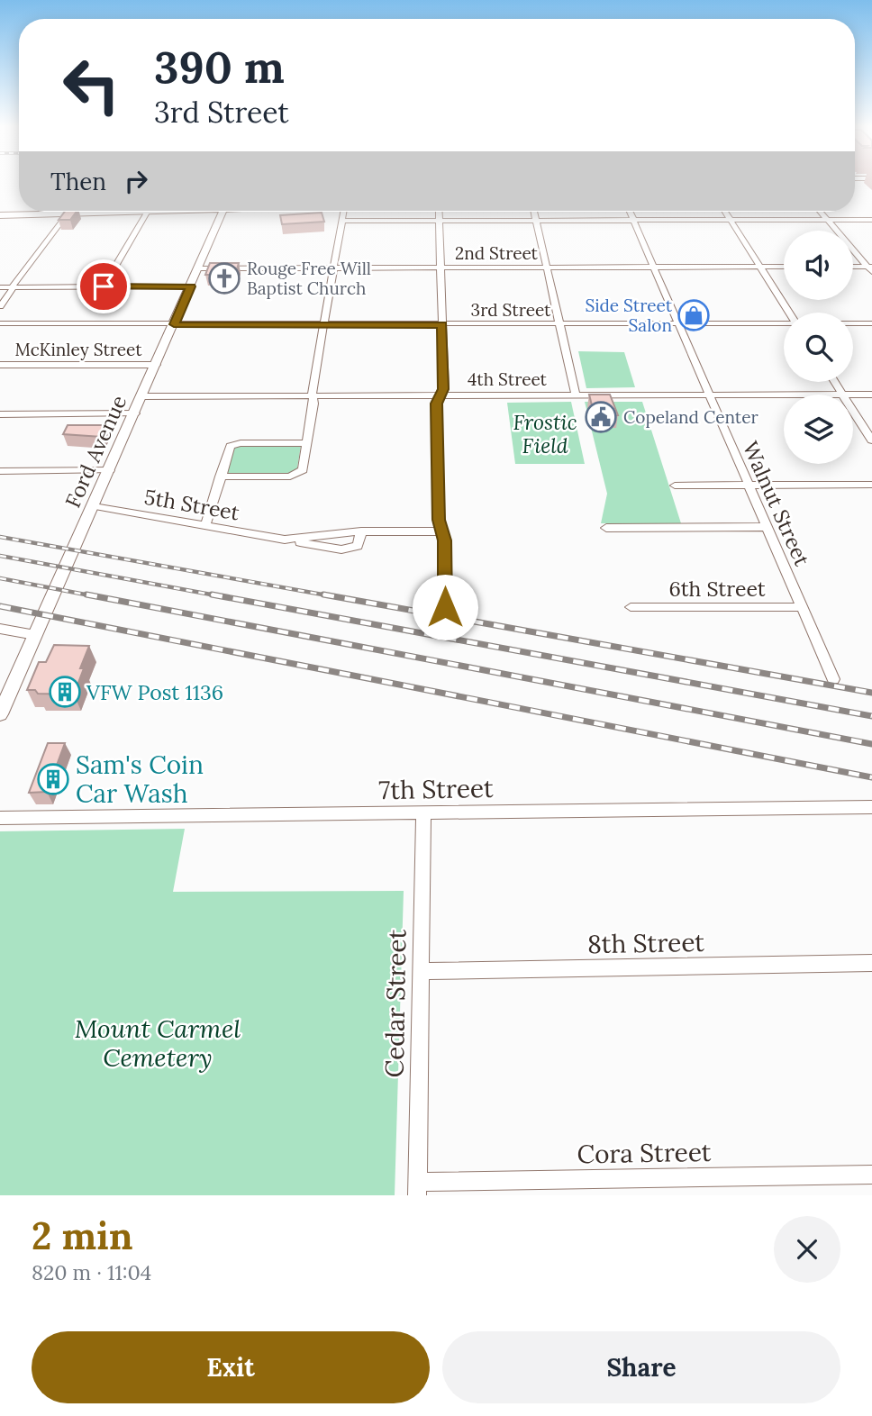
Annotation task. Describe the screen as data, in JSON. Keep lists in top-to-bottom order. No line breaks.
{"streets":{"main road":["Ford Avenue"],"street":["2nd Street","3rd Street","McKinley Street","4th Street","Walnut Street","5th Street","6th Street","7th Street","8th Street","Cedar Street","Cora Street"]},"crossings":[["2nd Street","Ford Avenue"],["2nd Street","Walnut Street"],["3rd Street","Ford Avenue"],["3rd Street","Walnut Street"],["McKinley Street","Ford Avenue"],["4th Street","Ford Avenue"],["4th Street","Walnut Street"],["Ford Avenue","5th Street"],["Walnut Street","6th Street"],["7th Street","Cedar Street"],["8th Street","Cedar Street"],["Cedar Street","Cora Street"]],"parks":["Frostic Field","Mount Carmel Cemetery"],"places":{"church":["Rouge Free Will Baptist Church"],"shop":["Side Street Salon"],"public building":["Copeland Center"],"building":["VFW Post 1136","Sam's Coin Car Wash"]},"page":{"turn":["390 m","3rd Street"],"then":"Then","heading":["2 min","820 m · 11:04"],"buttons":["Exit","Share"]}}
